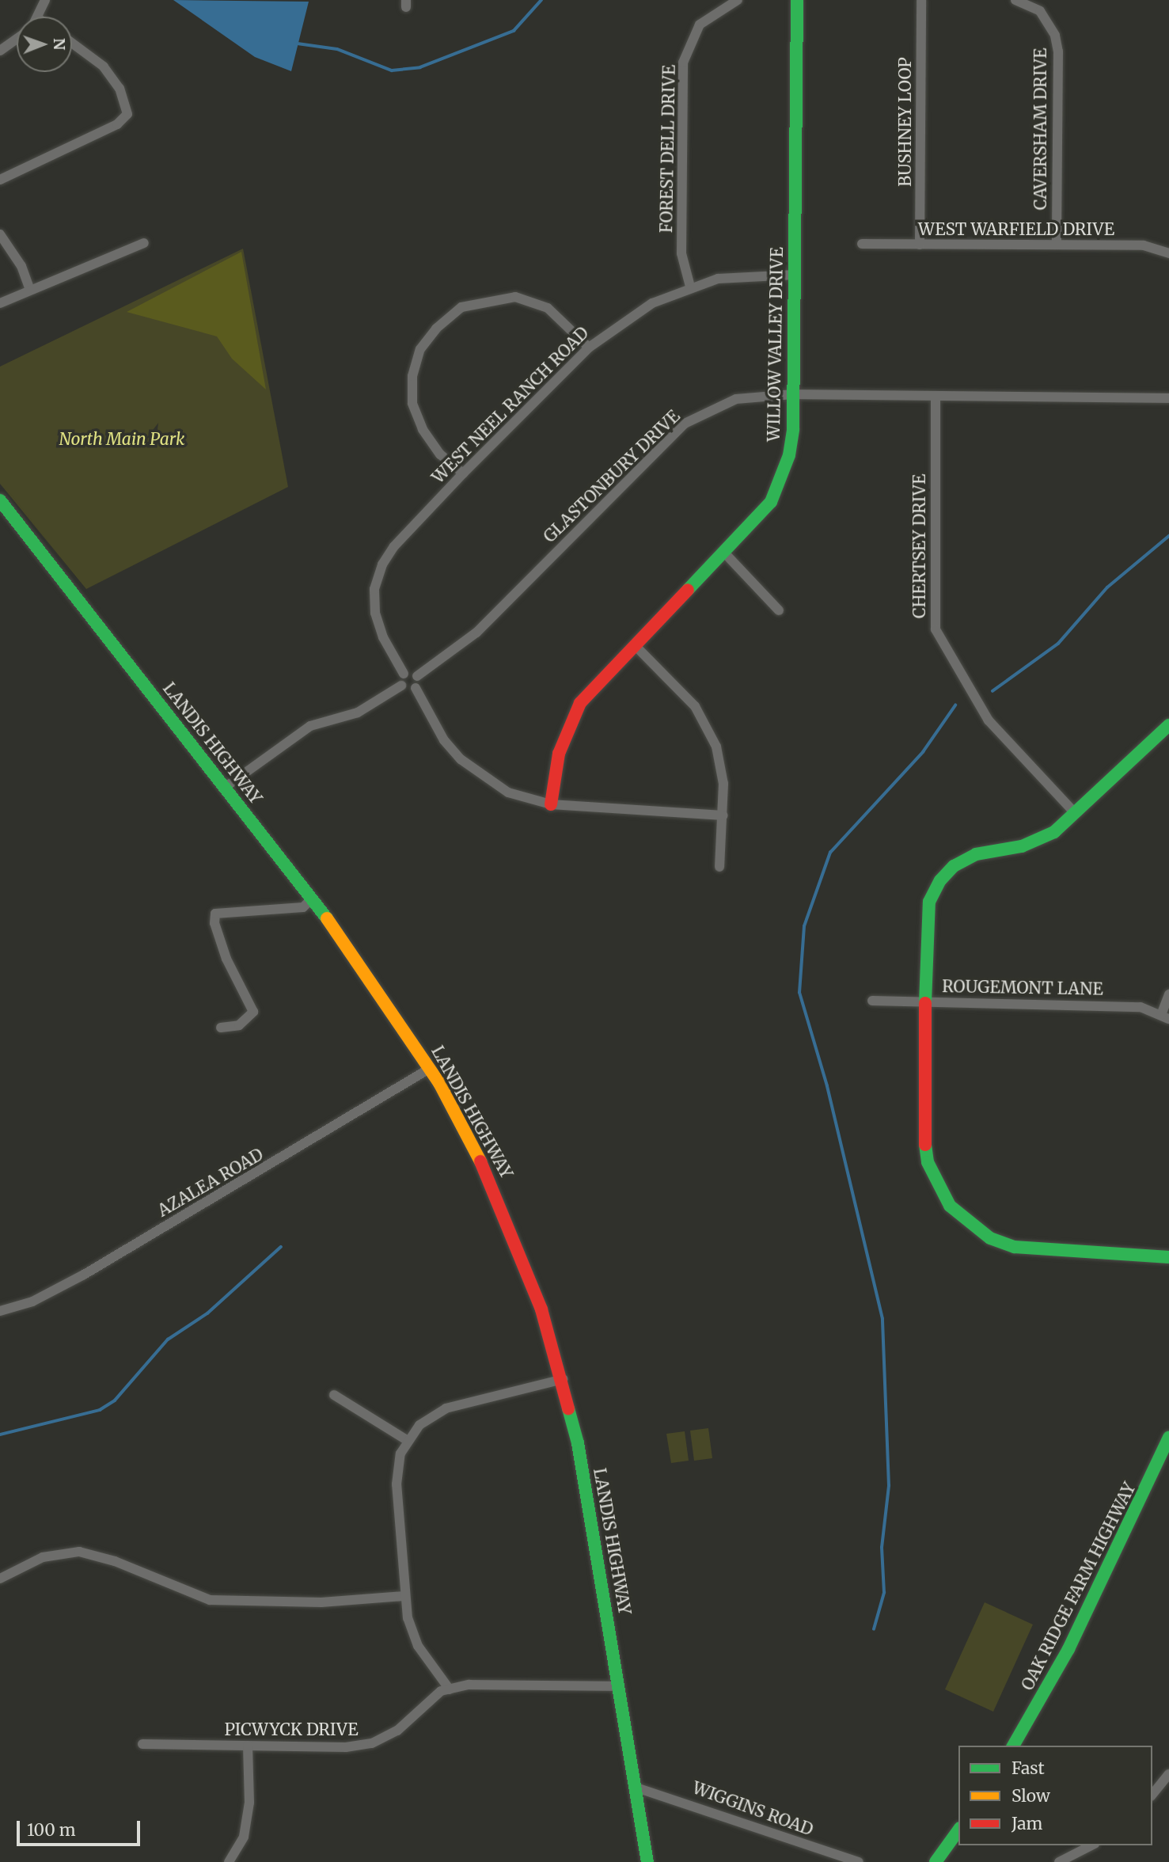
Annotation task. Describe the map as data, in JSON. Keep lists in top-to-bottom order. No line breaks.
{"streets":{"main road":["WILLOW VALLEY DRIVE","LANDIS HIGHWAY","OAK RIDGE FARM HIGHWAY"],"street":["BUSHNEY LOOP","CAVERSHAM DRIVE","FOREST DELL DRIVE","WEST WARFIELD DRIVE","WEST NEEL RANCH ROAD","GLASTONBURY DRIVE","CHERTSEY DRIVE","ROUGEMONT LANE","AZALEA ROAD","PICWYCK DRIVE","WIGGINS ROAD"]},"crossings":[["BUSHNEY LOOP","WEST WARFIELD DRIVE"],["CAVERSHAM DRIVE","WEST WARFIELD DRIVE"],["FOREST DELL DRIVE","WEST NEEL RANCH ROAD"],["WILLOW VALLEY DRIVE","WEST NEEL RANCH ROAD"],["WILLOW VALLEY DRIVE","GLASTONBURY DRIVE"],["GLASTONBURY DRIVE","CHERTSEY DRIVE"],["LANDIS HIGHWAY","AZALEA ROAD"],["LANDIS HIGHWAY","PICWYCK DRIVE"],["LANDIS HIGHWAY","WIGGINS ROAD"]],"parks":["North Main Park"],"legend":["Fast","Slow","Jam"],"scale_bar":"100 m","north":"right"}
